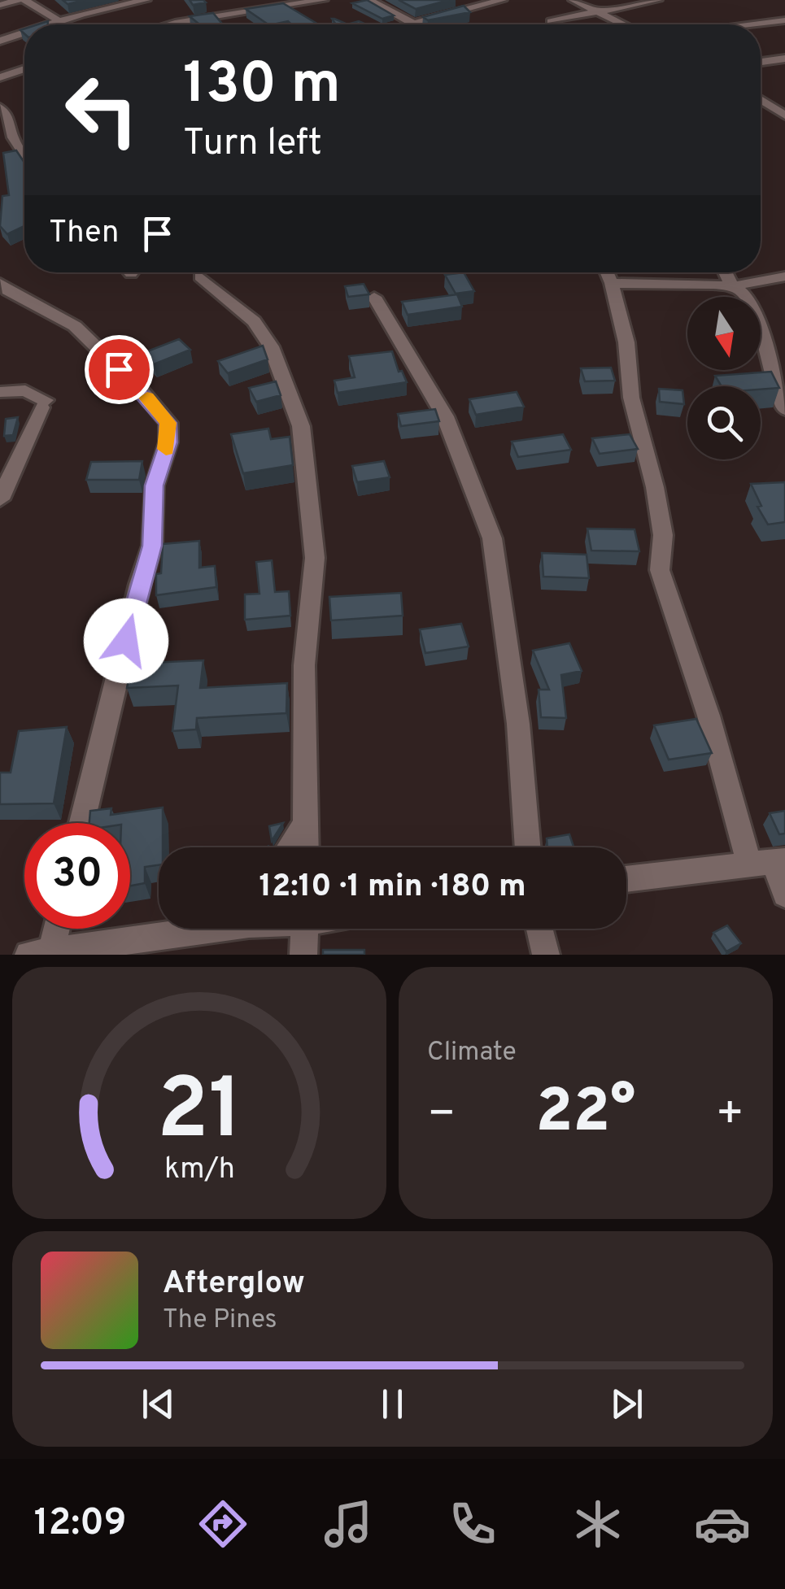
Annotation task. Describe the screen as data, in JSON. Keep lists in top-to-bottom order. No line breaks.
{"north":"bottom","page":{"turn":["130 m","Turn left"],"then":"Then","limit":"30","trip":"12:10 · 1 min · 180 m","tile":"Climate","heat":["−","22°","+"],"song":["Afterglow","The Pines"],"tabs":"12:09","gauge":["21","km/h"]}}
